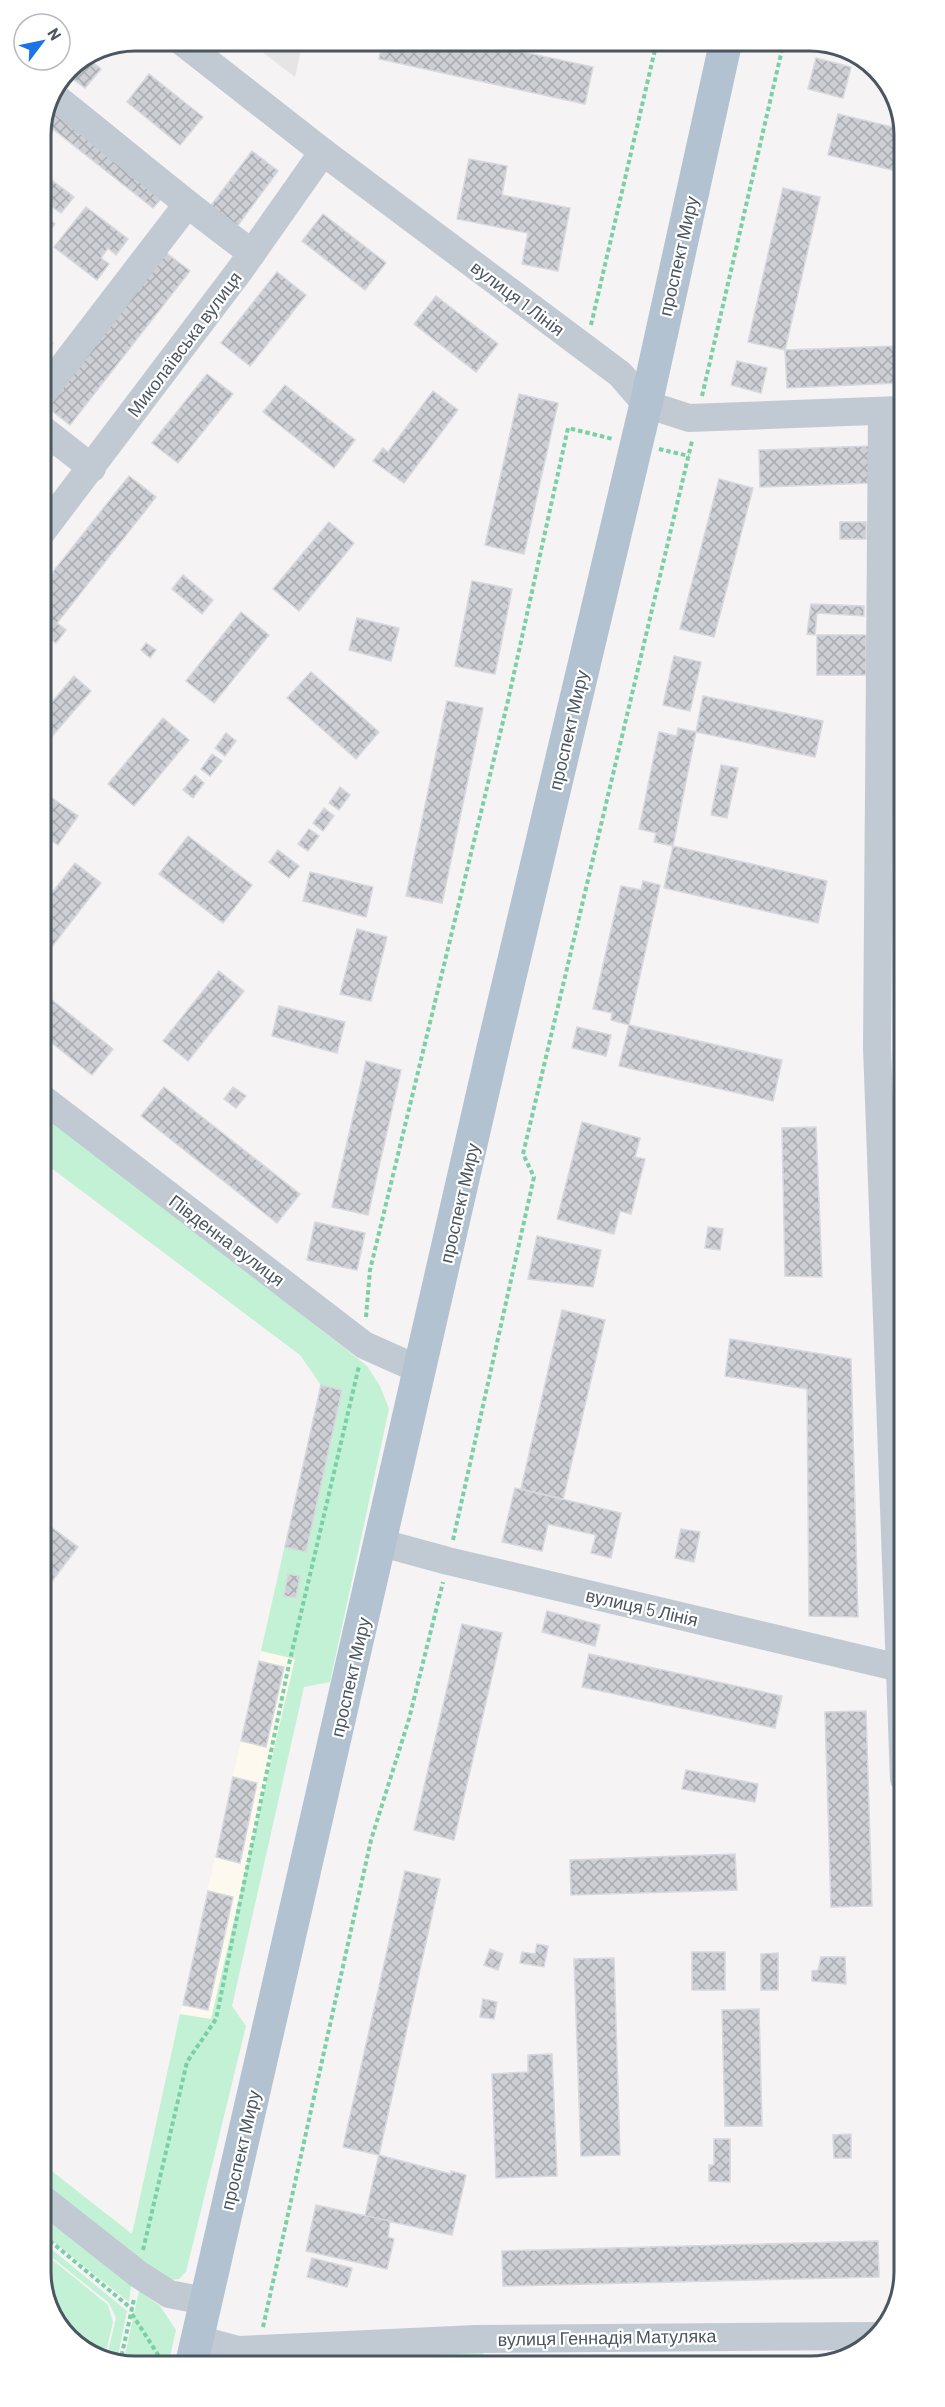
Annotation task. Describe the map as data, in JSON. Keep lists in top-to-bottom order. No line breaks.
{"streets":{"main road":["проспект Миру"],"street":["вулиця 1 Лінія","Миколаївська вулиця","Південна вулиця","вулиця 5 Лінія","вулиця Геннадія Матуляка"]},"crossings":[["проспект Миру","вулиця 1 Лінія"],["проспект Миру","Південна вулиця"],["проспект Миру","вулиця 5 Лінія"],["проспект Миру","вулиця Геннадія Матуляка"],["вулиця 1 Лінія","Миколаївська вулиця"]],"north":"top right"}
